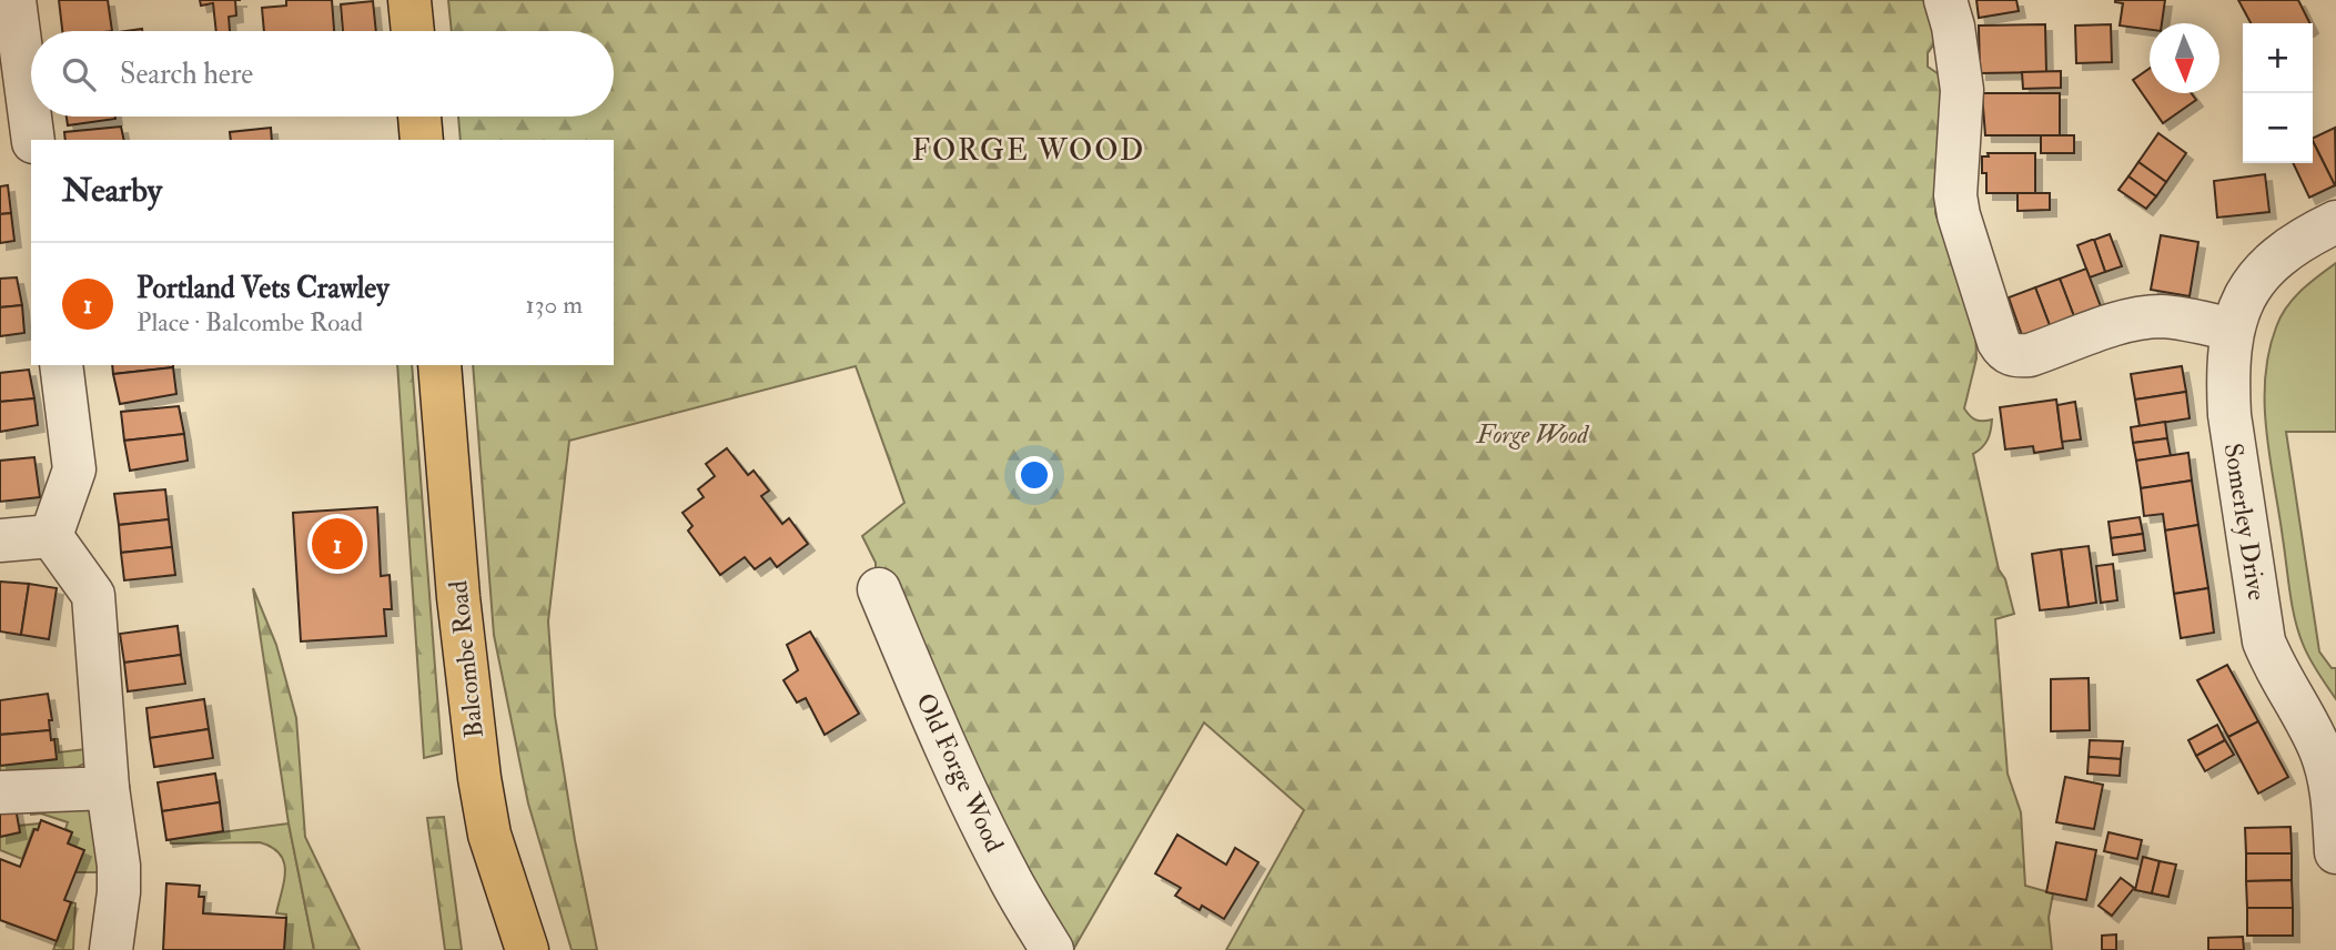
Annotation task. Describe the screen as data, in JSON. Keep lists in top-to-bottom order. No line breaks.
{"streets":{"main road":["Balcombe Road"],"street":["Somerley Drive","Old Forge Wood"]},"districts":["FORGE WOOD"],"parks":["Forge Wood"],"north":"bottom","page":{"map_buttons":["+","−"],"search":"Search here","heading":"Nearby","list":[{"mark":"1","name":"Portland Vets Crawley","note":"Place · Balcombe Road","value":"130 m"}],"pins":"1"}}
